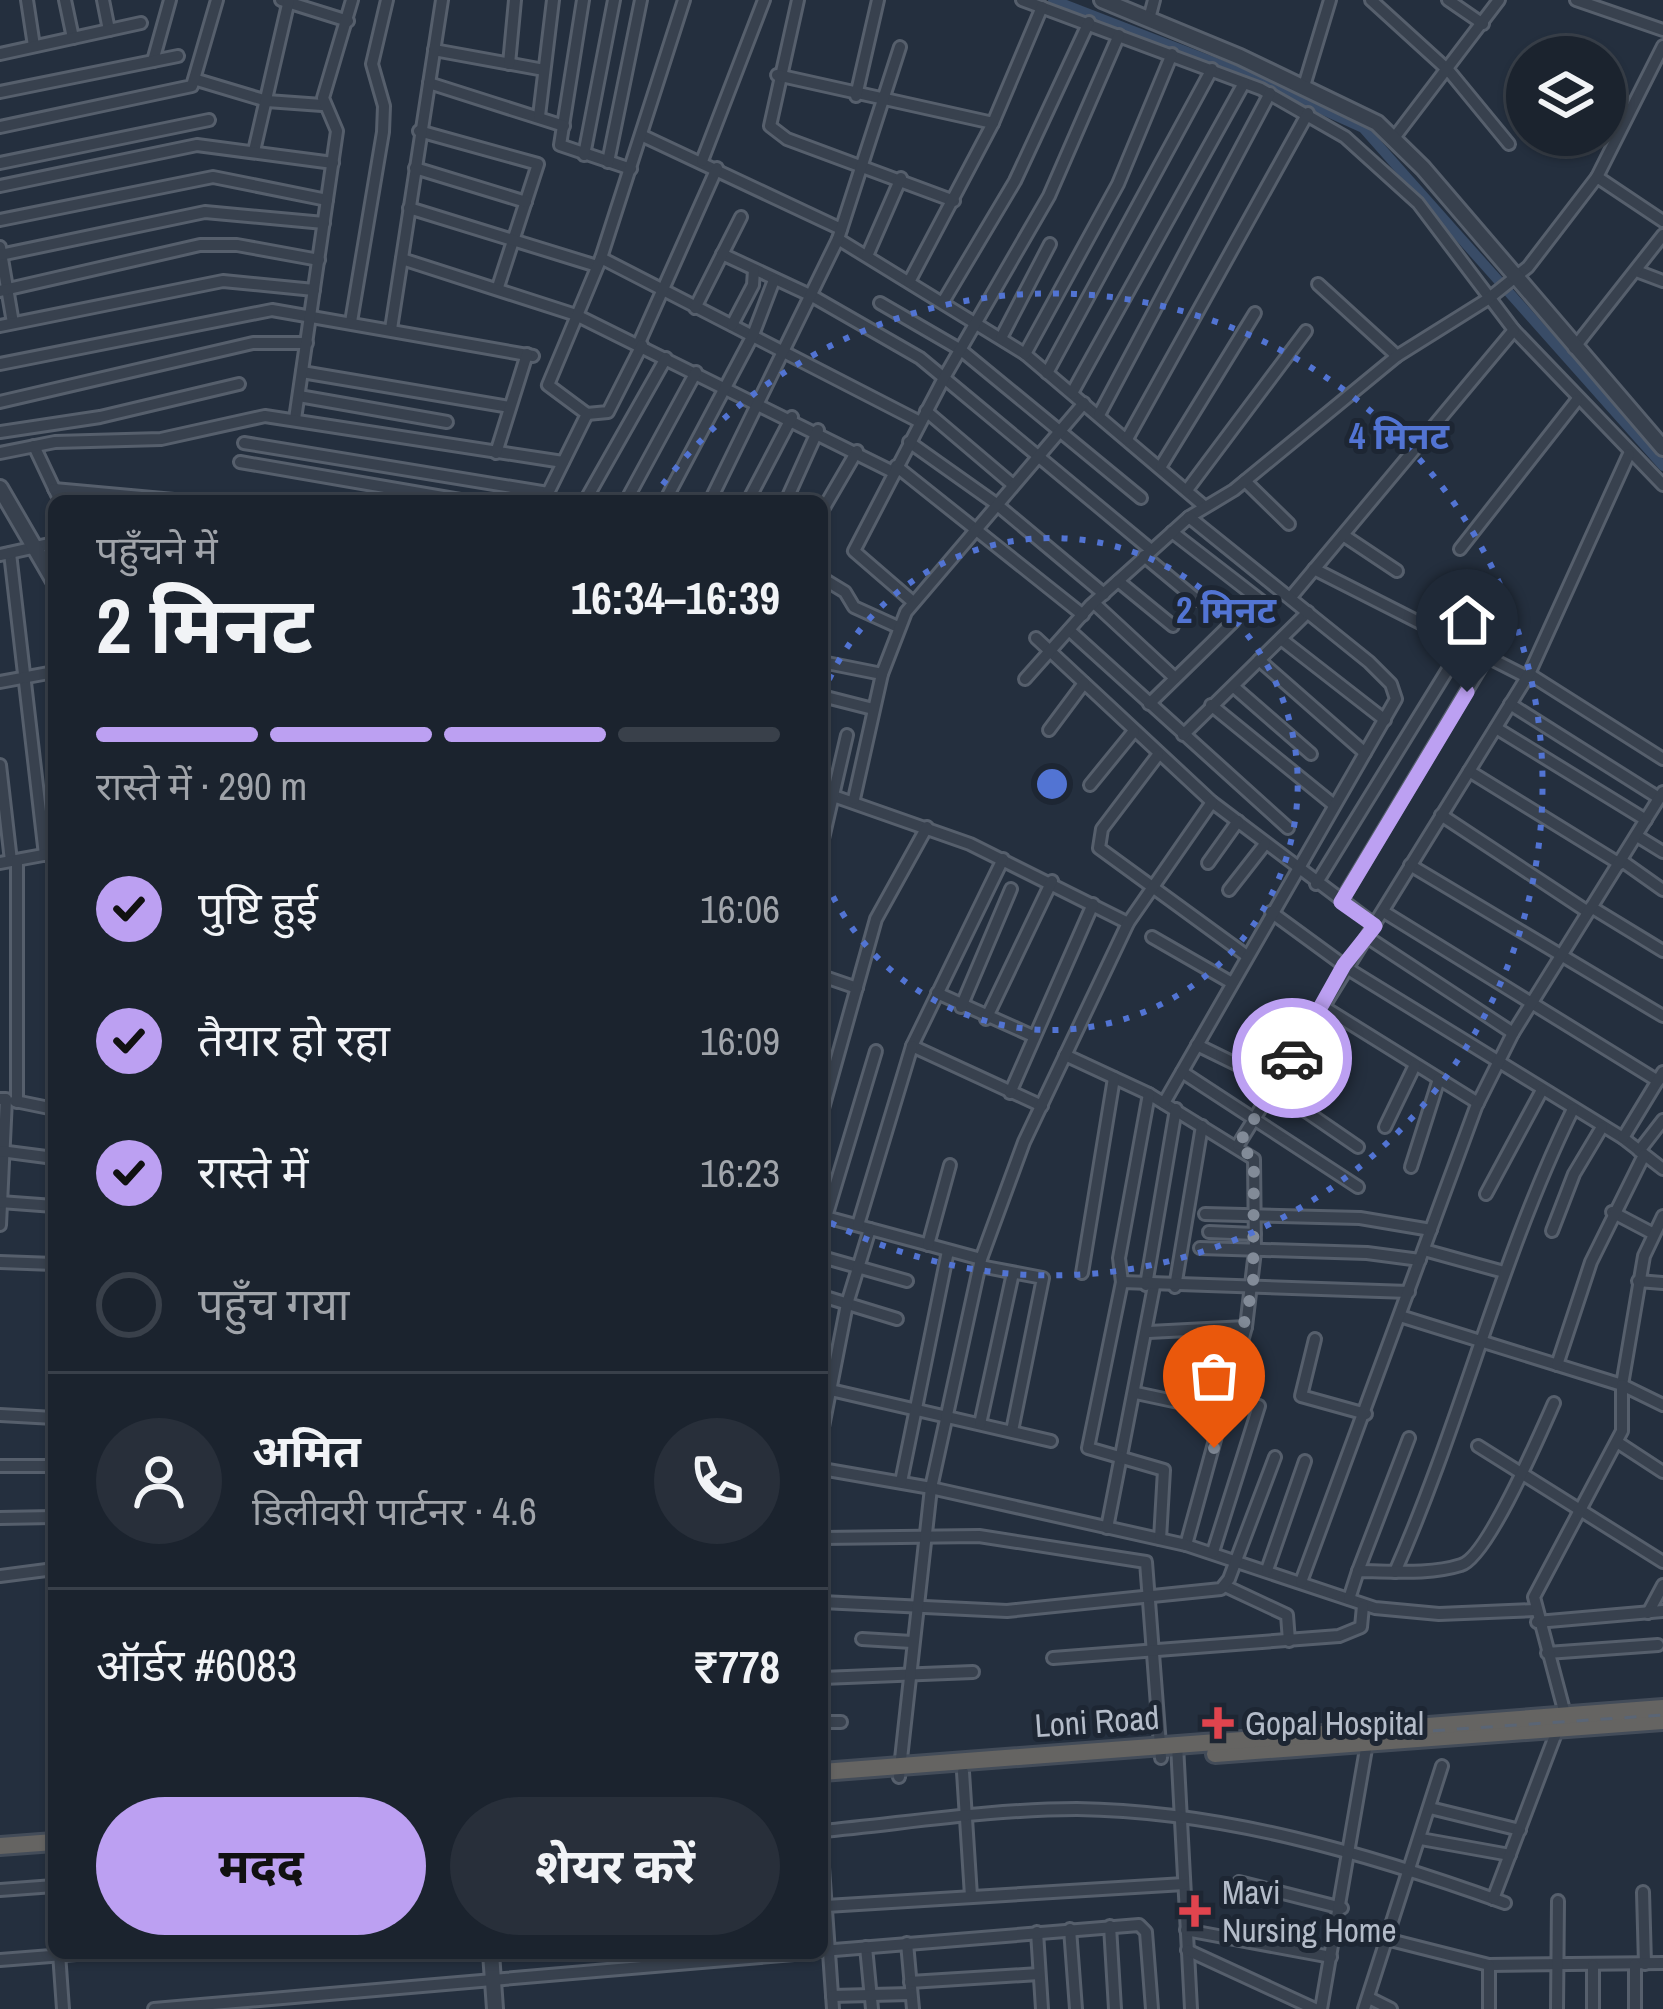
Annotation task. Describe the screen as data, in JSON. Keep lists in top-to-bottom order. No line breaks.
{"streets":{"highway":["Loni Road"]},"places":{"health":["Gopal Hospital","Mavi Nursing Home"]},"page":{"heading":["2 मिनट","पहुँचने में","16:34–16:39"],"panel":["अमित","डिलीवरी पार्टनर · 4.6","ऑर्डर #6083","₹778"],"bar":"रास्ते में · 290 m","list":[["पुष्टि हुई","16:06"],["तैयार हो रहा","16:09"],["रास्ते में","16:23"],"पहुँच गया"],"buttons":["मदद","शेयर करें"]},"rings":["4 मिनट","2 मिनट"]}
